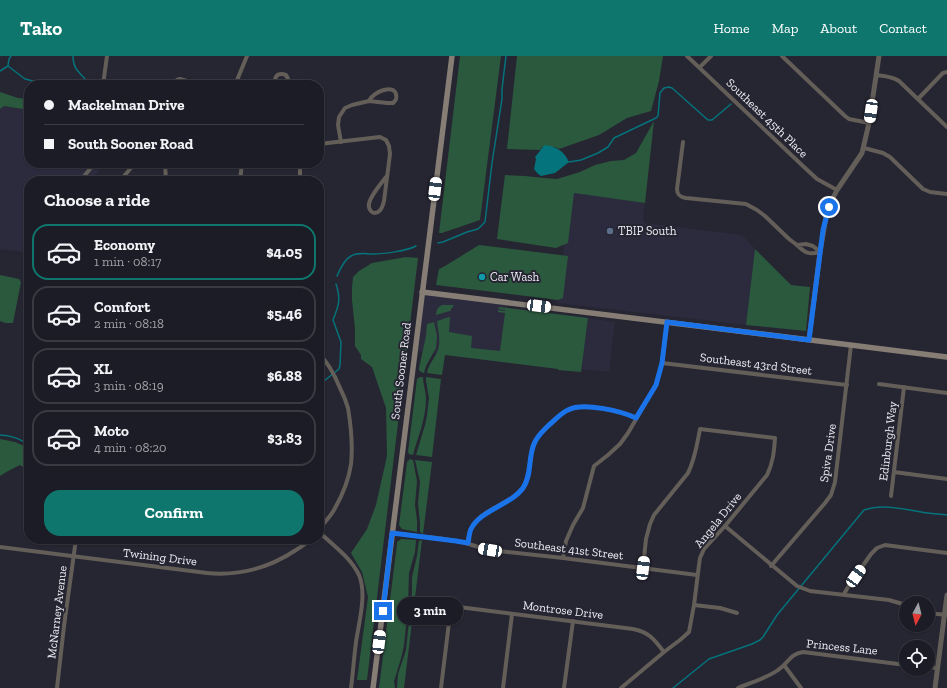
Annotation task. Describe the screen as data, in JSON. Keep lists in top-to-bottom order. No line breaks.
{"streets":{"main road":["South Sooner Road"],"street":["Southeast 45th Place","Southeast 43rd Street","Edinburgh Way","Spiva Drive","Angela Drive","Southeast 41st Street","Twining Drive","Montrose Drive","McNarney Avenue","Princess Lane"]},"crossings":[["Southeast 43rd Street","Spiva Drive"],["South Sooner Road","Southeast 41st Street"],["Angela Drive","Southeast 41st Street"],["Angela Drive","Montrose Drive"],["Twining Drive","McNarney Avenue"]],"places":["TBIP South","Car Wash"],"north":"bottom","page":{"header":"Tako","nav":["Home","Map","About","Contact"],"banner":["Mackelman Drive","South Sooner Road"],"heading":"Choose a ride","list":[{"name":"Economy","note":"1 min · 08:17","value":"$4.05"},{"name":"Comfort","note":"2 min · 08:18","value":"$5.46"},{"name":"XL","note":"3 min · 08:19","value":"$6.88"},{"name":"Moto","note":"4 min · 08:20","value":"$3.83"}],"buttons":"Confirm","bubble":"3 min"}}
